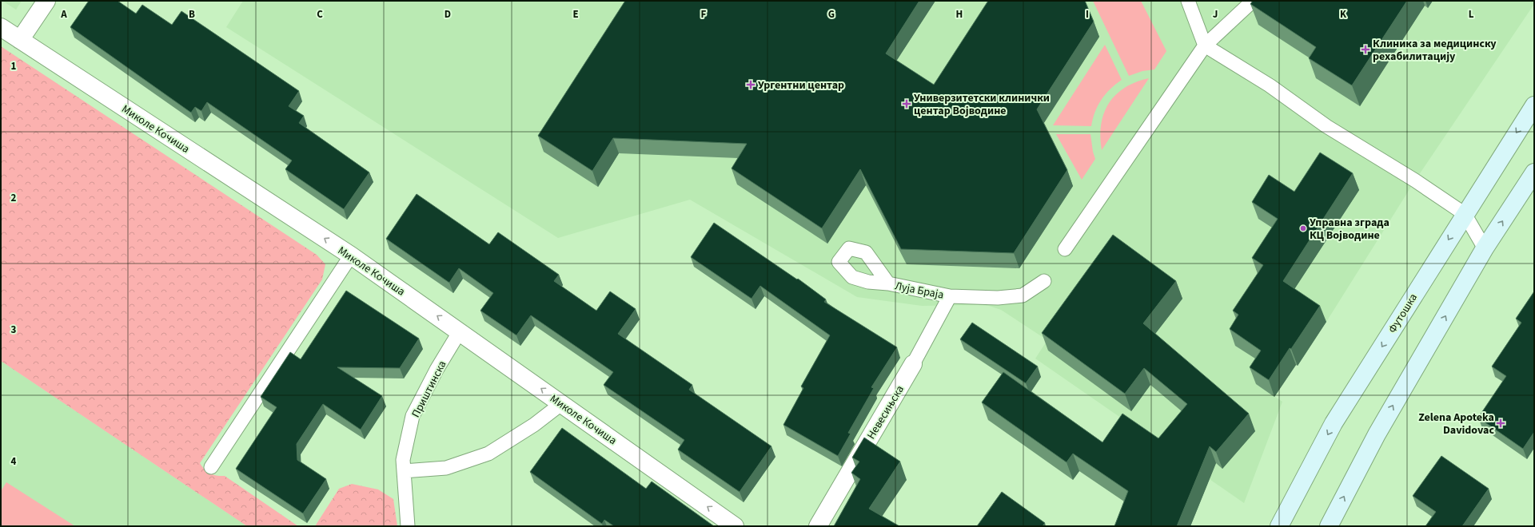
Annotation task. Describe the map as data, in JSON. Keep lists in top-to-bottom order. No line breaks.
{"streets":{"main road":["Футошка"],"street":["Миколе Кочиша","Невесињска"],"lane":["Луја Браја","Приштинска"]},"crossings":[["Миколе Кочиша","Приштинска"]],"one_way":["Миколе Кочиша"],"places":{"health":["Клиника за медицинску рехабилитацију","Ургентни центар","Универзитетски клинички центар Војводине","Zelena Apoteka Davidovac"],"other":["Управна зграда КЦ Војводине"]},"grid":{"columns":["A","B","C","D","E","F","G","H","I","J","K","L"],"rows":["1","2","3","4"]}}
